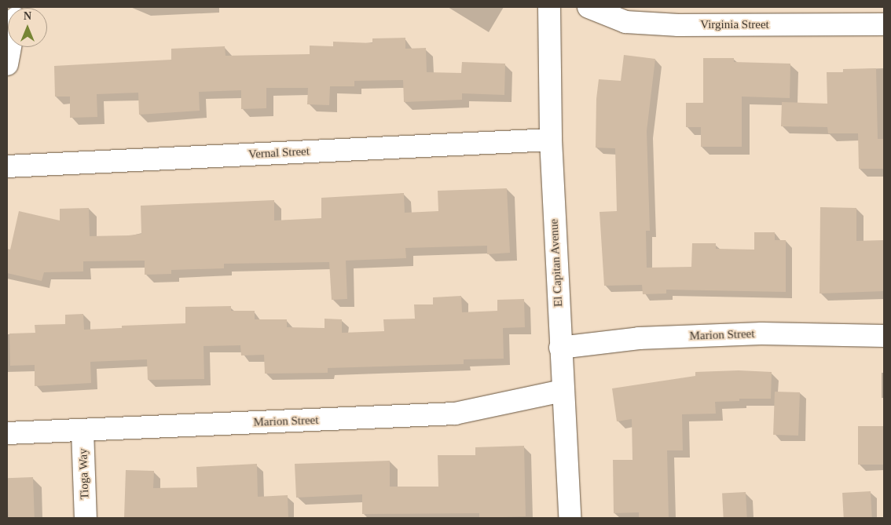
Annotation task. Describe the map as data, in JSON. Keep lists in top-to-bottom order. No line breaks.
{"streets":{"street":["Virginia Street","Vernal Street","El Capitan Avenue","Marion Street","Tioga Way"]},"crossings":[["Vernal Street","El Capitan Avenue"],["El Capitan Avenue","Marion Street"],["Marion Street","Tioga Way"]],"north":"top"}
